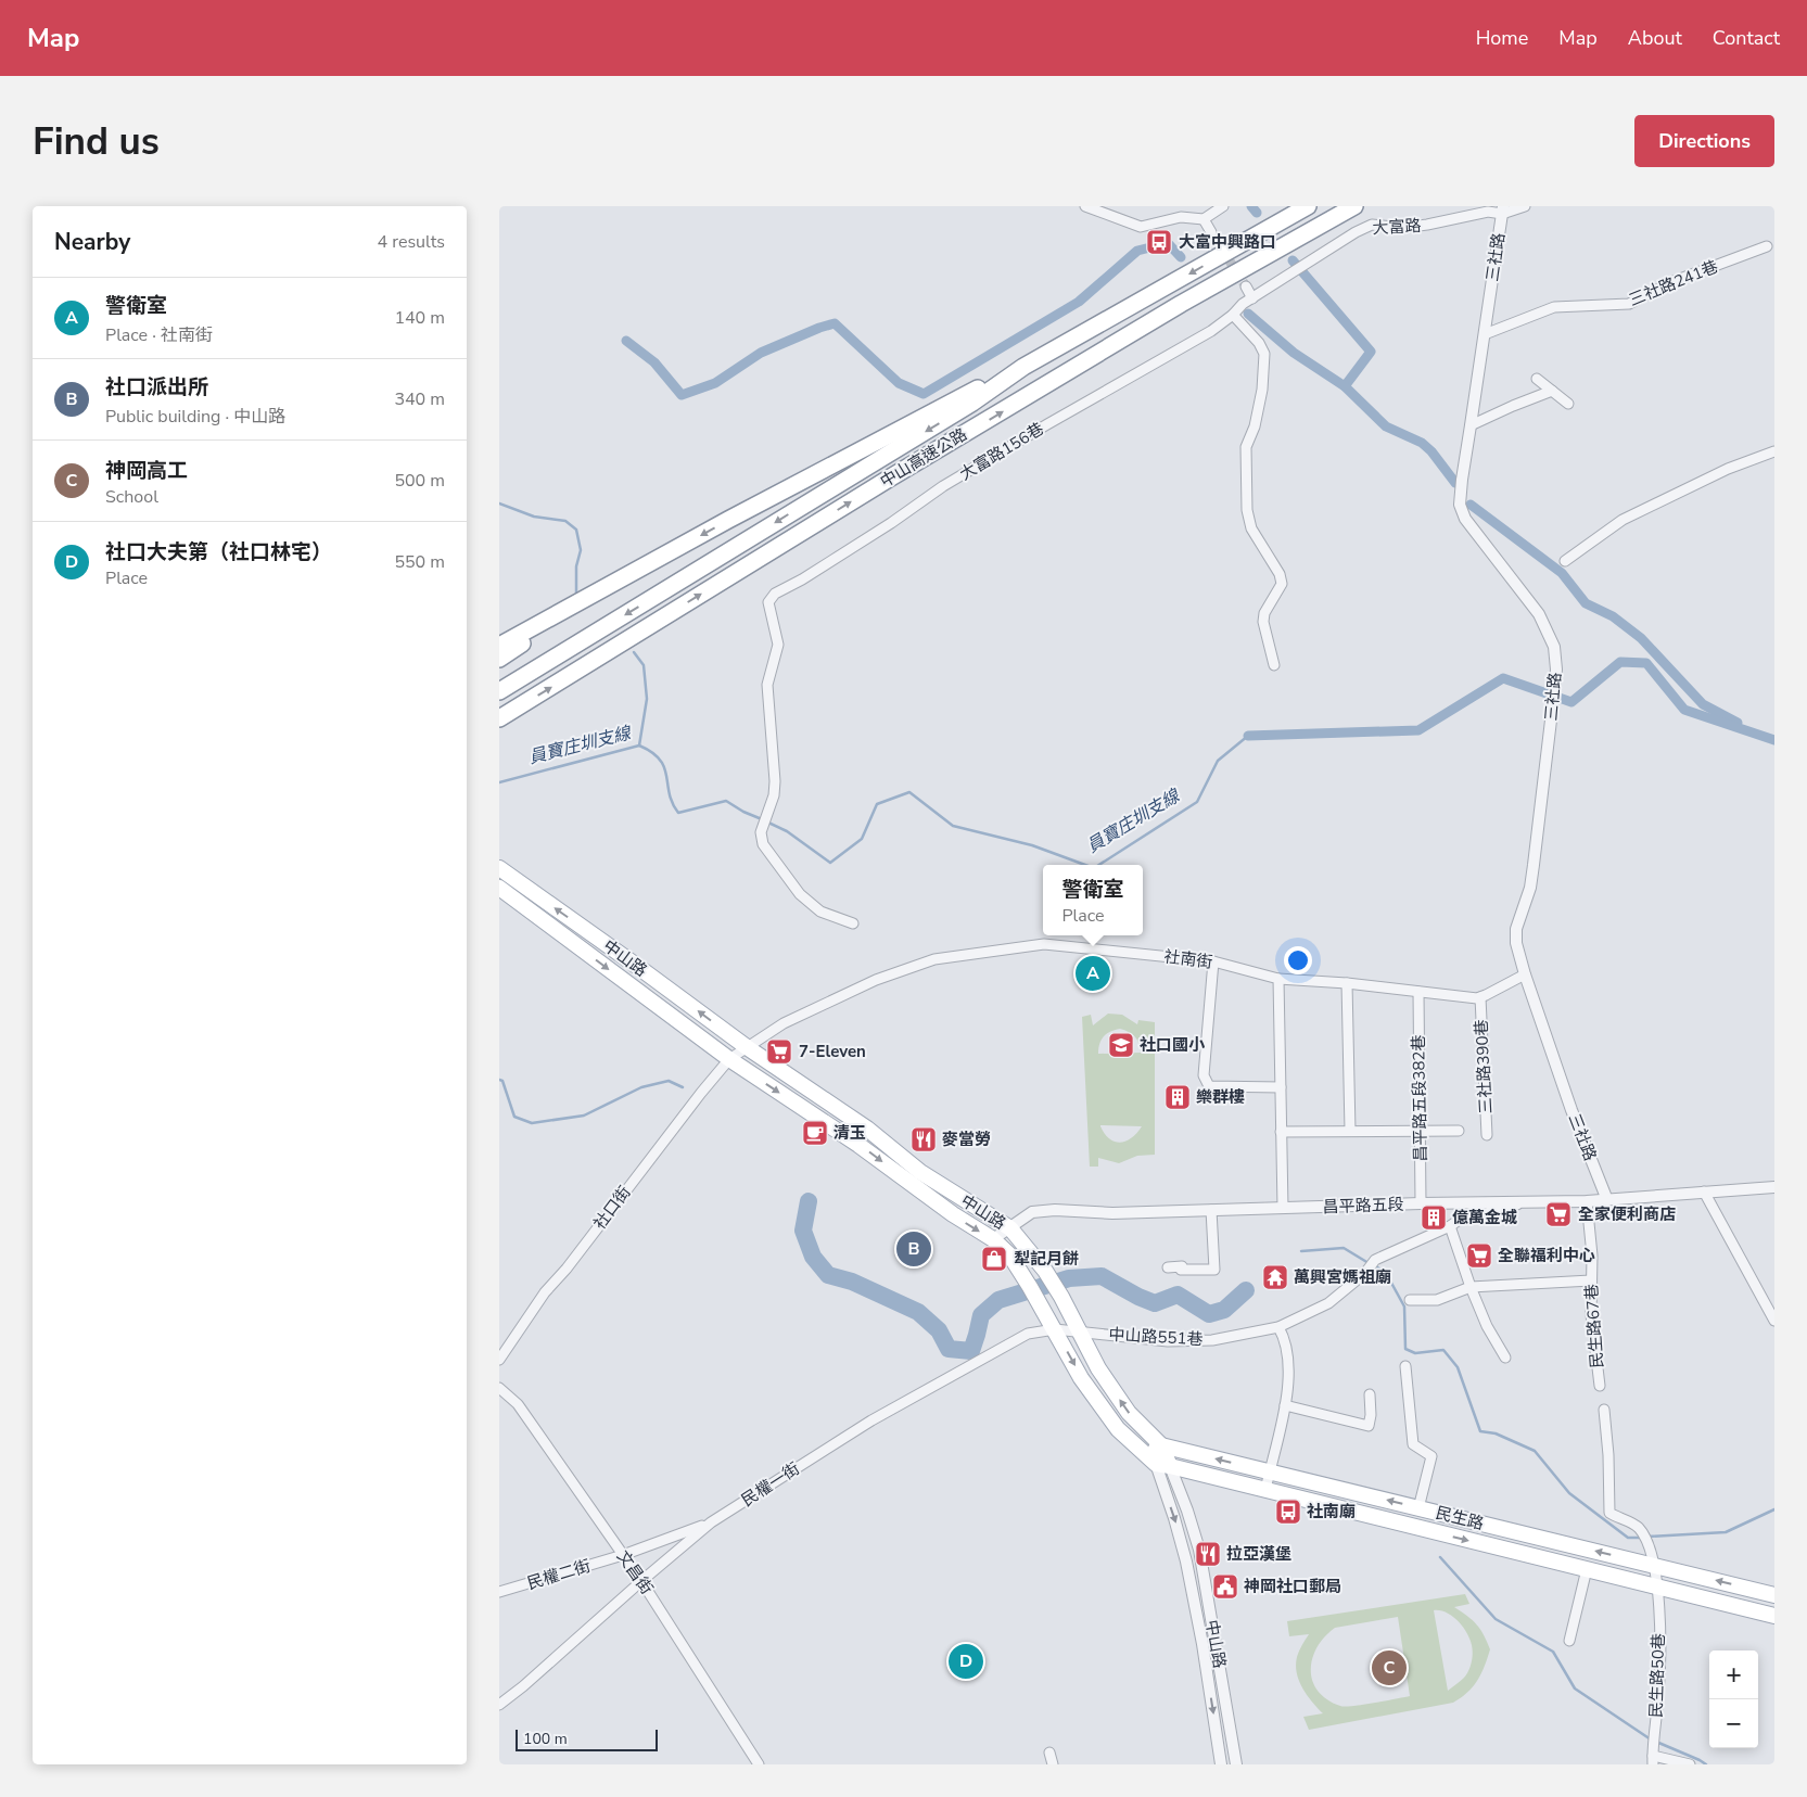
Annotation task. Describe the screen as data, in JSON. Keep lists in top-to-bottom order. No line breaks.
{"streets":{"highway":["中山高速公路"],"main road":["中山路","民生路"],"street":["大富路","三社路","三社路241巷","大富路156巷","社南街","三社路390巷","昌平路五段382巷","昌平路五段","社口街","民生路67巷","中山路551巷","民權一街","文昌街","民權二街","民生路50巷"]},"crossings":[["大富路","三社路"],["大富路","大富路156巷"],["三社路","三社路241巷"],["三社路","昌平路五段"],["中山路","社南街"],["中山路","昌平路五段"],["中山路","社口街"],["中山路","中山路551巷"],["中山路","民權一街"],["中山路","民生路"],["社南街","三社路390巷"],["社南街","昌平路五段382巷"],["社南街","社口街"],["昌平路五段382巷","昌平路五段"],["昌平路五段","民生路67巷"],["昌平路五段","中山路551巷"],["中山路551巷","民權一街"],["民權一街","文昌街"],["民權一街","民權二街"],["民生路","民生路50巷"],["文昌街","民權二街"]],"water":["員寶庄圳支線"],"places":{"bus stop":["大富中興路口","社南廟"],"school or university":["社口國小"],"supermarket":["7-Eleven","全家便利商店","全聯福利中心"],"building":["樂群樓","億萬金城"],"cafe":["清玉"],"restaurant":["麥當勞","拉亞漢堡"],"shop":["犁記月餅"],"temple":["萬興宮媽祖廟"],"public building":["神岡社口郵局"]},"scale_bar":"100 m","page":{"header":"Map","nav":["Home","Map","About","Contact"],"buttons":"Directions","title":"Find us","heading":["Nearby","4 results"],"list":[{"mark":"A","name":"警衛室","note":"Place · 社南街","value":"140 m"},{"mark":"B","name":"社口派出所","note":"Public building · 中山路","value":"340 m"},{"mark":"C","name":"神岡高工","note":"School","value":"500 m"},{"mark":"D","name":"社口大夫第（社口林宅）","note":"Place","value":"550 m"}],"popup":["警衛室","Place"],"pins":["A","B","D","C"],"map_buttons":["+","−"],"scale":"100 m"}}
